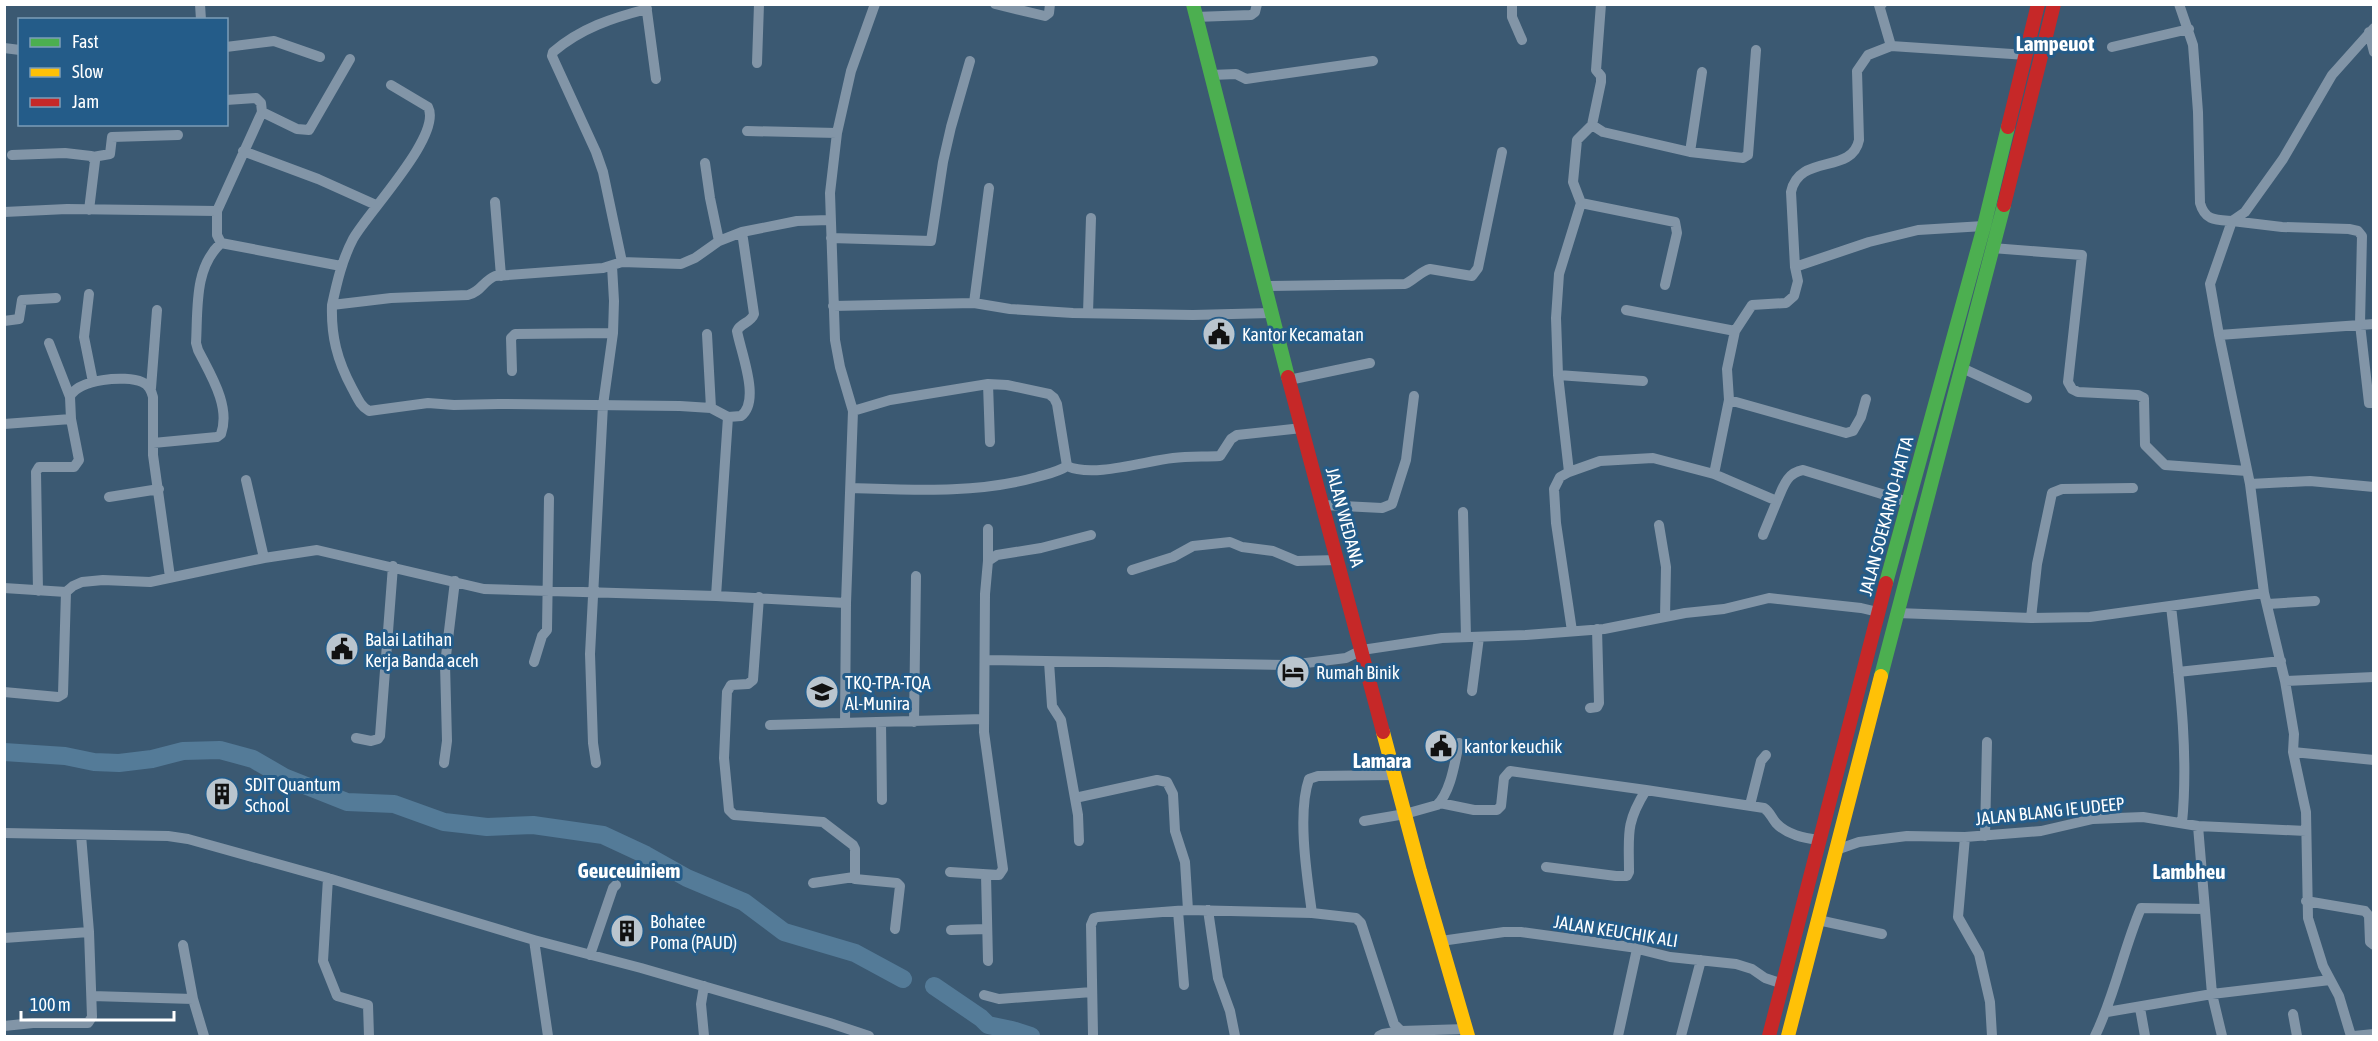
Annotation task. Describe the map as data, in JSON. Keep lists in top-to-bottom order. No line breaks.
{"streets":{"main road":["JALAN SOEKARNO-HATTA","JALAN WEDANA"],"street":["JALAN BLANG IE UDEEP","JALAN KEUCHIK ALI"]},"crossings":[["JALAN SOEKARNO-HATTA","JALAN BLANG IE UDEEP"],["JALAN SOEKARNO-HATTA","JALAN KEUCHIK ALI"],["JALAN WEDANA","JALAN KEUCHIK ALI"]],"districts":["Lampeuot","Lamara","Geuceuiniem","Lambheu"],"places":{"public building":["Kantor Kecamatan","Balai Latihan Kerja Banda aceh","kantor keuchik"],"hotel":["Rumah Binik"],"school or university":["TKQ-TPA-TQA Al-Munira"],"building":["SDIT Quantum School","Bohatee Poma (PAUD)"]},"legend":["Fast","Slow","Jam"],"scale_bar":"100 m"}
